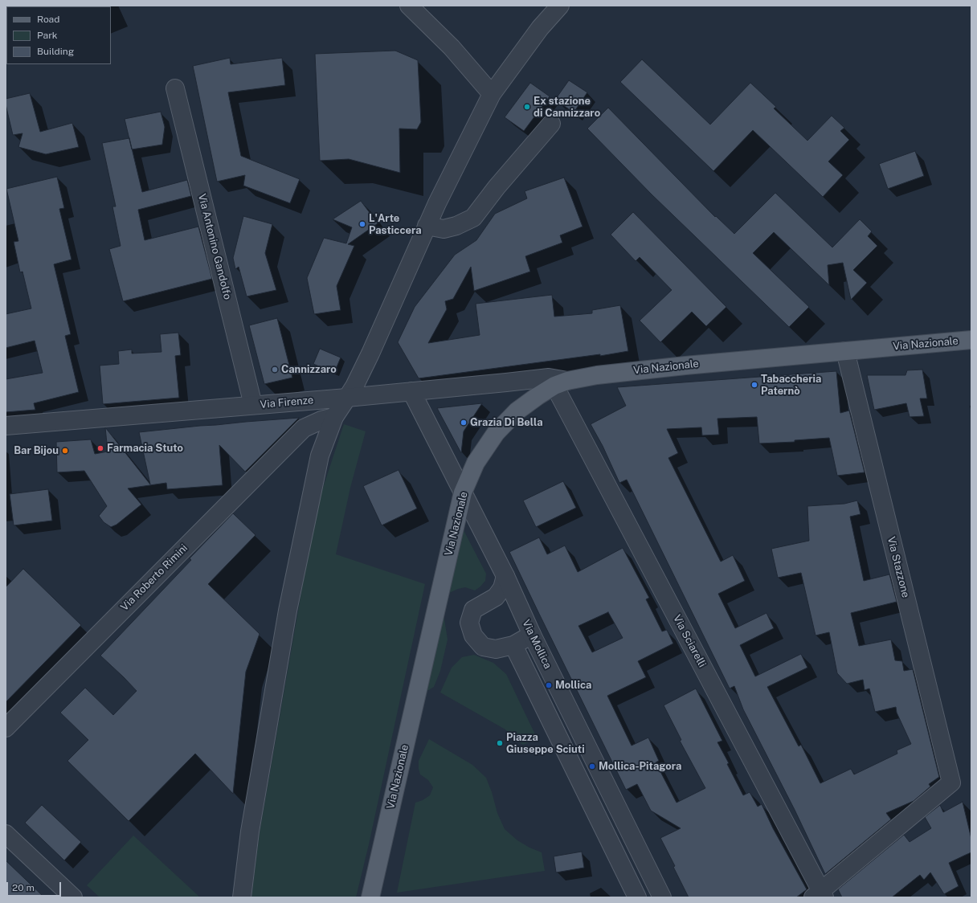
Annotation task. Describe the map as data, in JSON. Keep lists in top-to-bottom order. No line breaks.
{"streets":{"main road":["Via Nazionale"],"street":["Via Antonino Gandolfo","Via Firenze","Via Stazzone","Via Roberto Rimini","Via Sciarelli","Via Mollica"]},"crossings":[["Via Antonino Gandolfo","Via Firenze"],["Via Nazionale","Via Firenze"],["Via Nazionale","Via Stazzone"],["Via Nazionale","Via Sciarelli"],["Via Nazionale","Via Mollica"],["Via Firenze","Via Sciarelli"],["Via Firenze","Via Mollica"],["Via Stazzone","Via Sciarelli"]],"places":["Ex stazione di Cannizzaro","L'Arte Pasticcera","Cannizzaro","Tabaccheria Paternò","Grazia Di Bella","Farmacia Stuto","Bar Bijou","Mollica","Piazza Giuseppe Sciuti","Mollica-Pitagora"],"legend":["Road","Park","Building"],"scale_bar":"20 m"}
